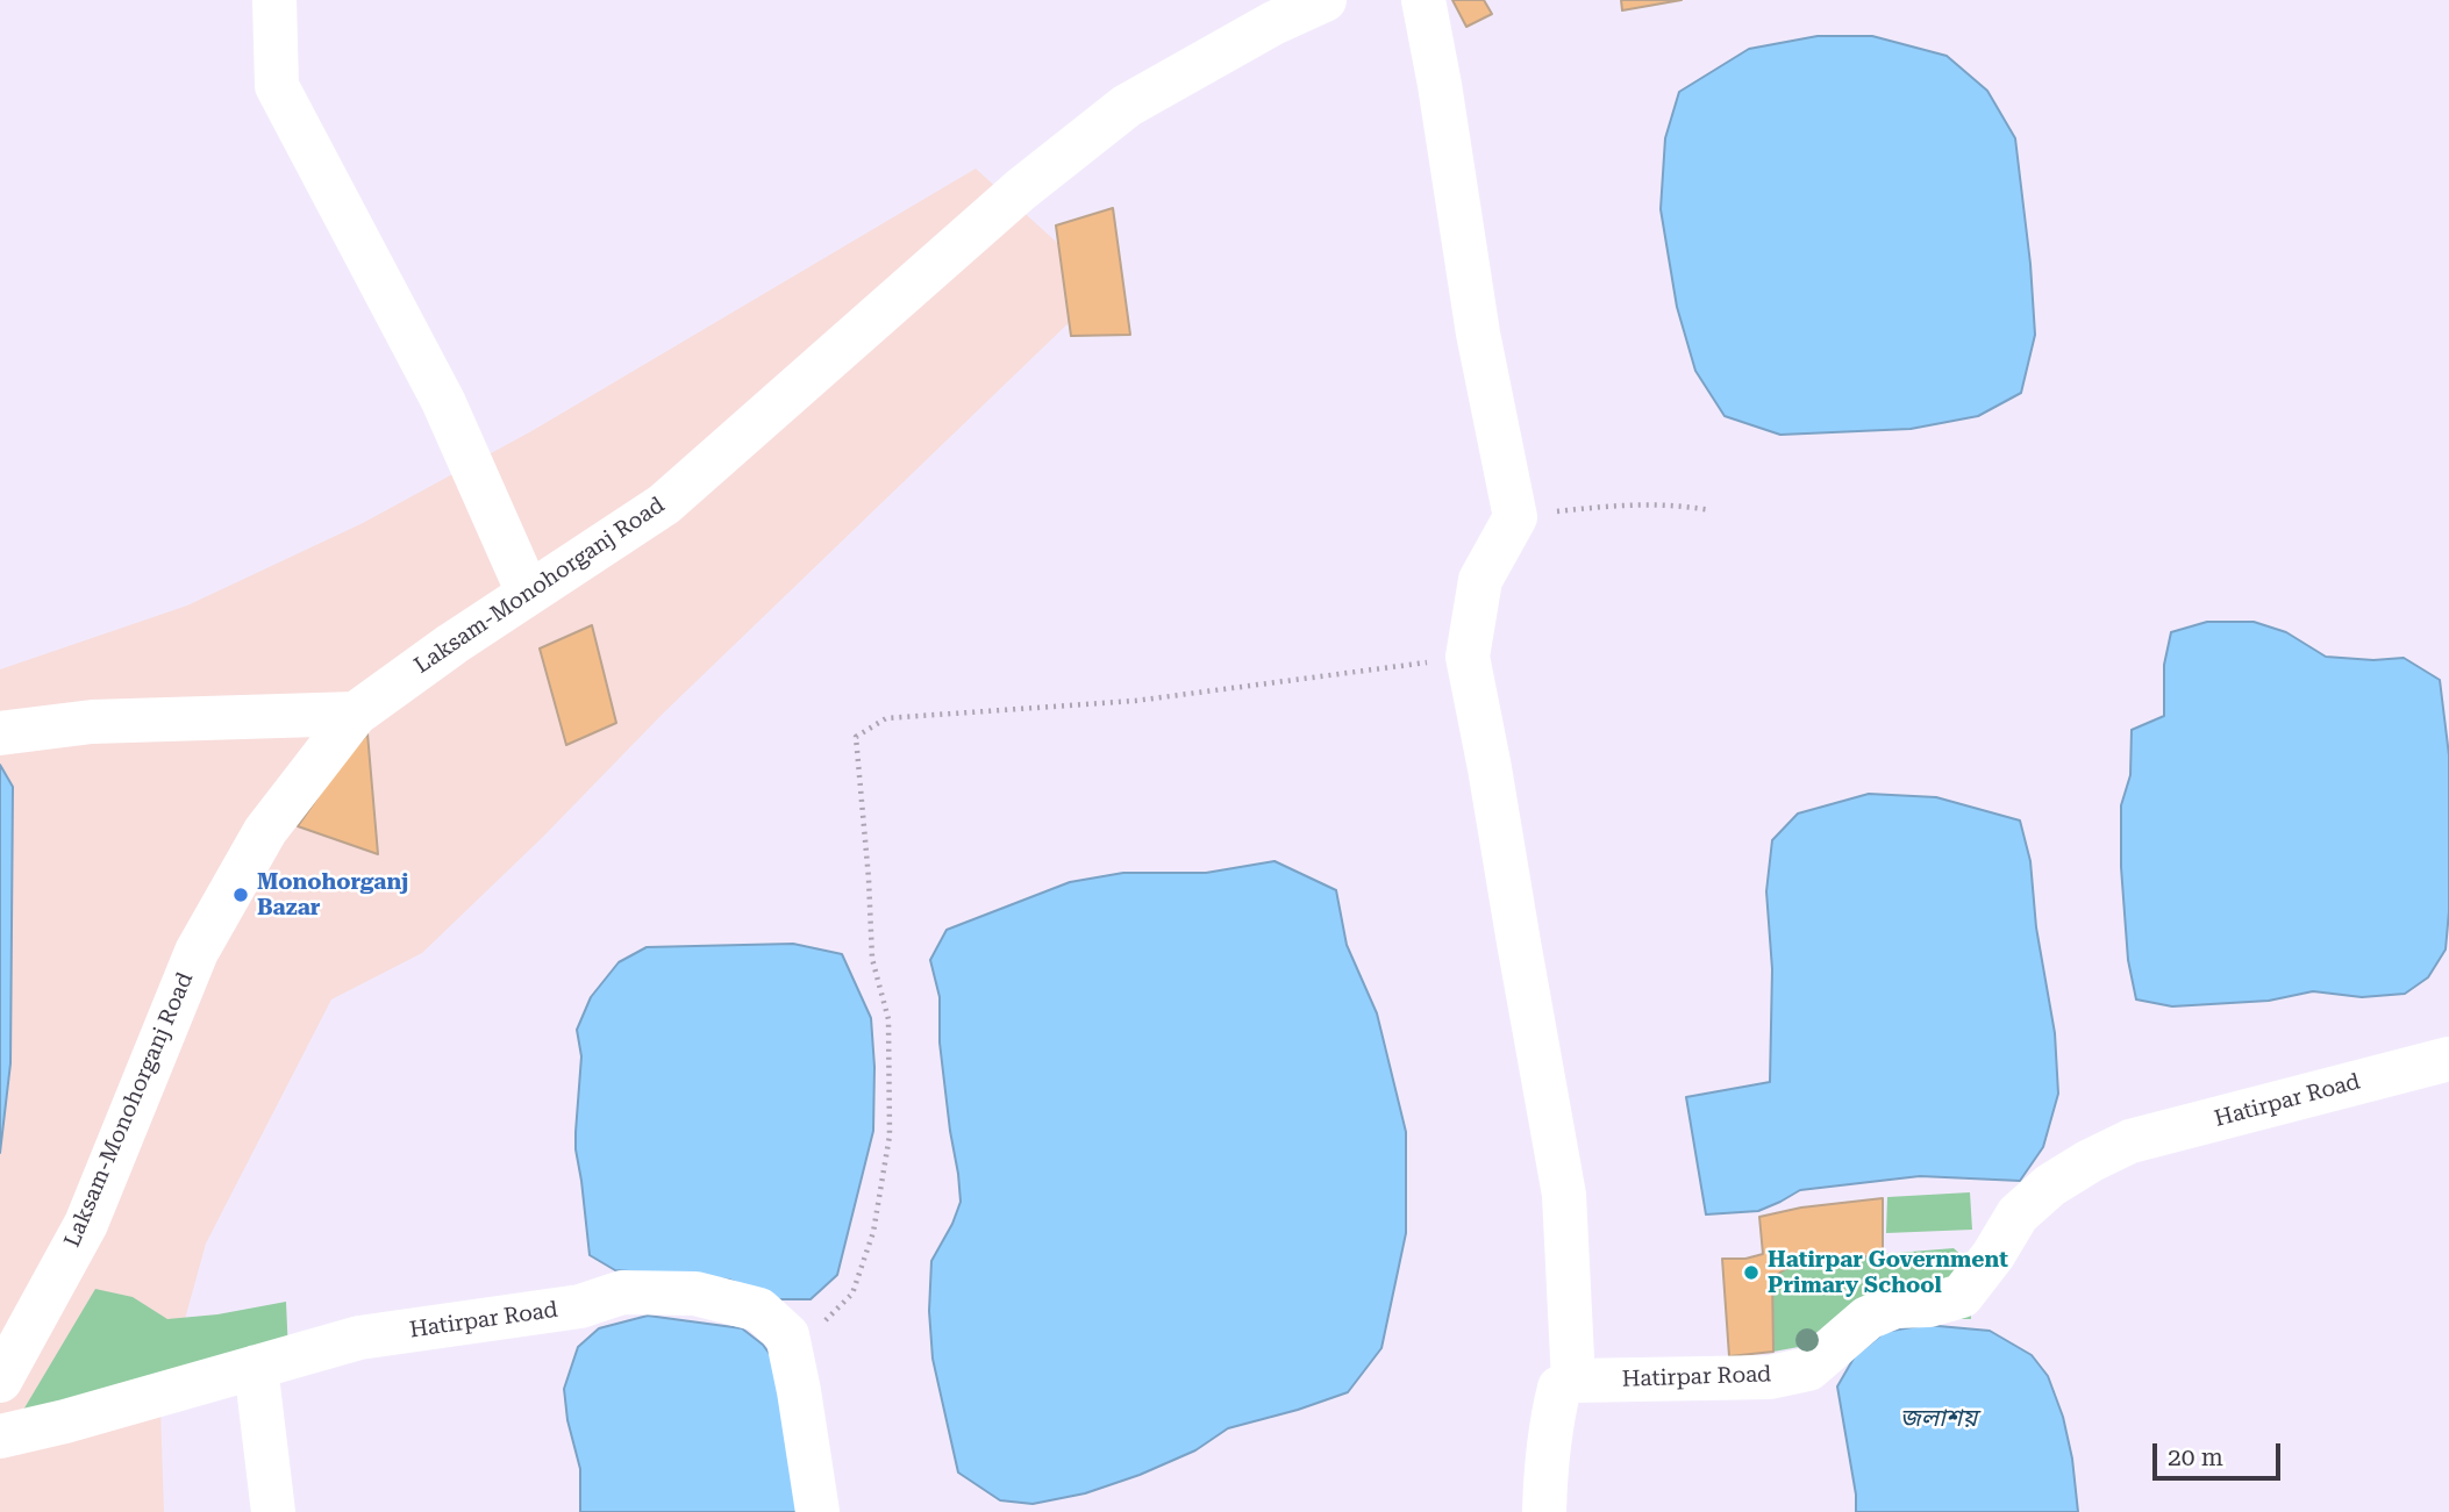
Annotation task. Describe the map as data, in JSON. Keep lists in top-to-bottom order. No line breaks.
{"streets":{"street":["Laksam-Monohorganj Road","Hatirpar Road"]},"water":["জলাশয়"],"places":["Monohorganj Bazar","Hatirpar Government Primary School"],"scale_bar":"20 m"}
